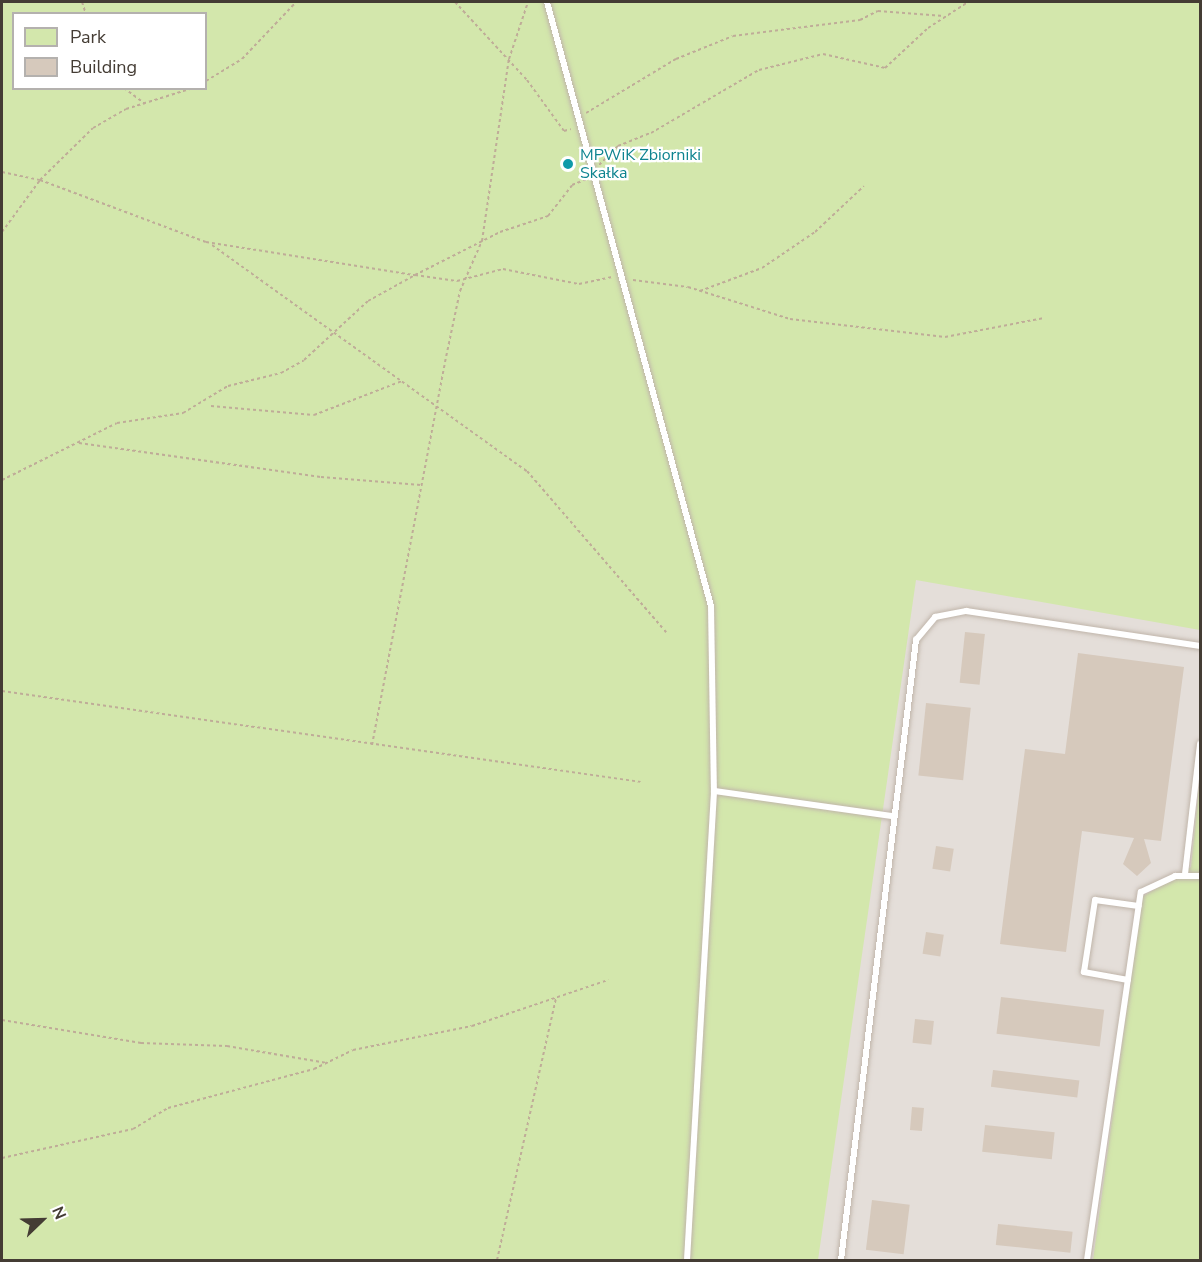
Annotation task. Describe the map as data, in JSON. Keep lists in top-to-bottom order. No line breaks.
{"places":["MPWiK Zbiorniki Skałka"],"legend":["Park","Building"],"north":"top right"}
